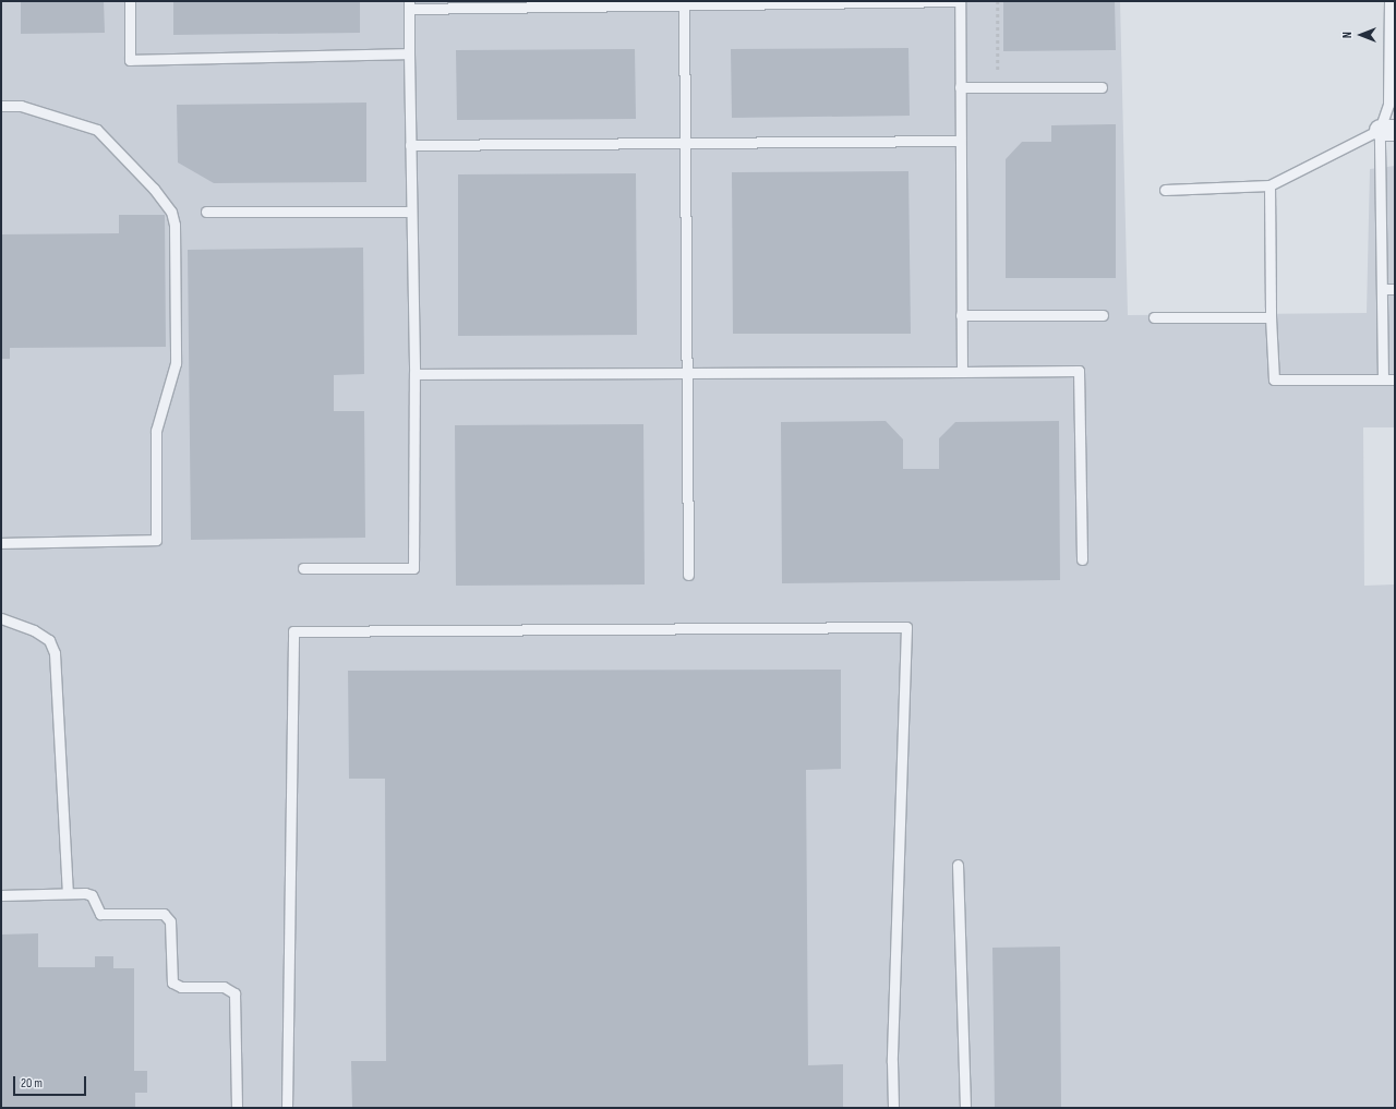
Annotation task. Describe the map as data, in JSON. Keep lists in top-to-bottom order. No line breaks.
{"scale_bar":"20 m","north":"left"}
